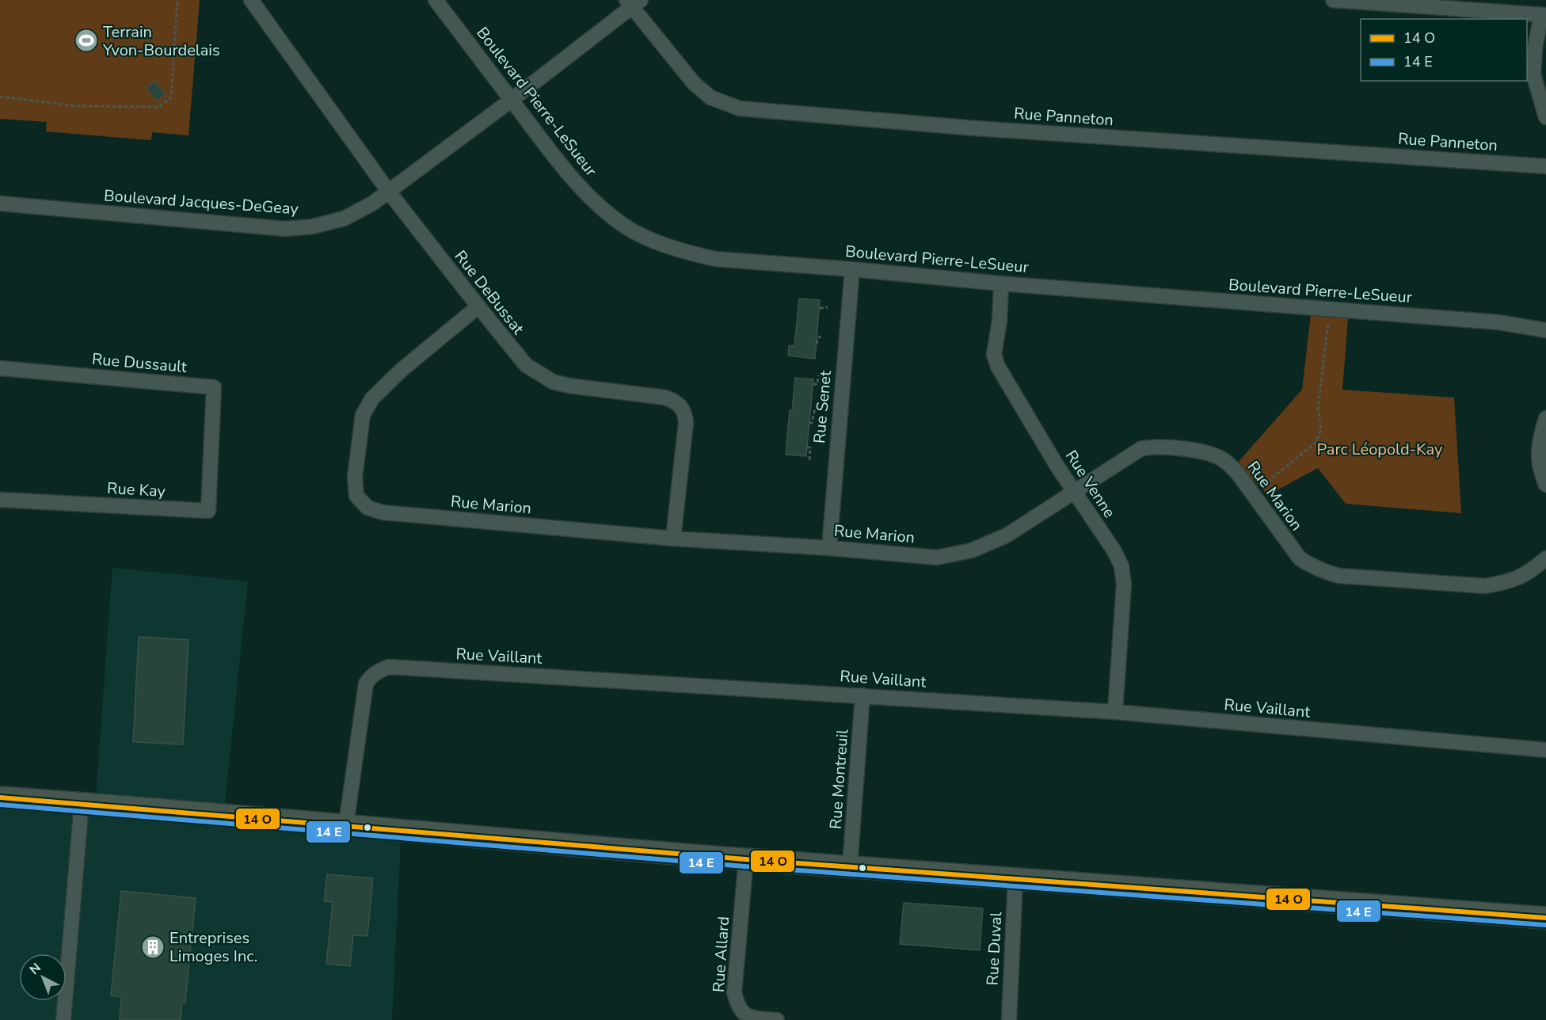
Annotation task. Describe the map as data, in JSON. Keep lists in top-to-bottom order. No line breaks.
{"streets":{"street":["Boulevard Pierre-LeSueur","Rue Panneton","Boulevard Jacques-DeGeay","Rue DeBussat","Rue Dussault","Rue Senet","Rue Venne","Rue Kay","Rue Marion","Rue Vaillant","Rue Montreuil","Rue Duval","Rue Allard"]},"crossings":[["Boulevard Pierre-LeSueur","Boulevard Jacques-DeGeay"],["Boulevard Pierre-LeSueur","Rue Senet"],["Boulevard Pierre-LeSueur","Rue Venne"],["Rue Panneton","Boulevard Jacques-DeGeay"],["Boulevard Jacques-DeGeay","Rue DeBussat"],["Rue DeBussat","Rue Marion"],["Rue Dussault","Rue Kay"],["Rue Senet","Rue Marion"],["Rue Venne","Rue Marion"],["Rue Venne","Rue Vaillant"],["Rue Vaillant","Rue Montreuil"]],"parks":["Parc Léopold-Kay"],"places":{"sports":["Terrain Yvon-Bourdelais"],"building":["Entreprises Limoges Inc."]},"legend":["14 O","14 E"],"north":"top left"}
